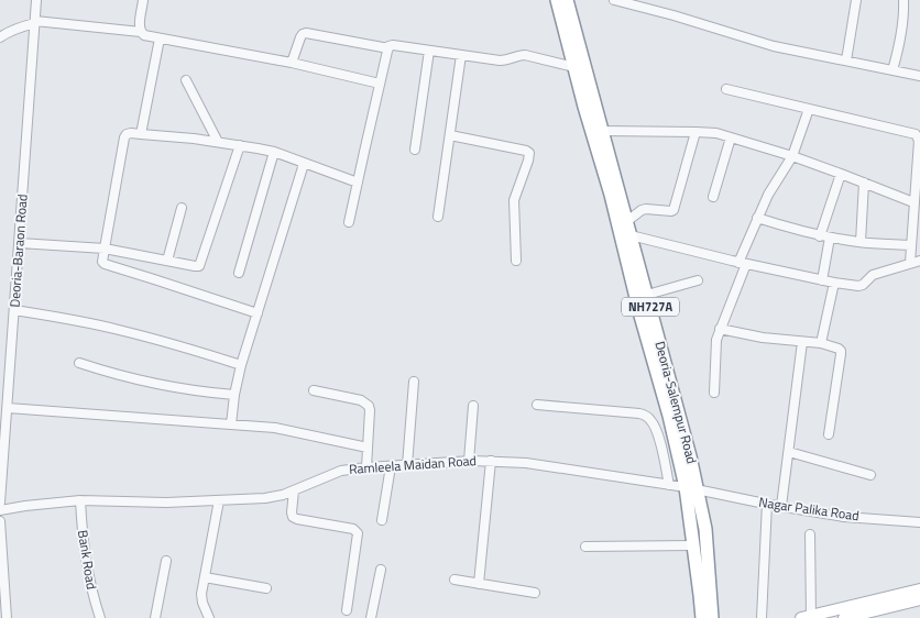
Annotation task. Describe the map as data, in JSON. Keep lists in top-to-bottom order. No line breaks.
{"streets":{"highway":["NH727A","Deoria-Salempur Road"],"street":["Deoria-Baraon Road","Ramleela Maidan Road","Nagar Palika Road","Bank Road"]},"crossings":[["Deoria-Salempur Road","Ramleela Maidan Road"],["Deoria-Salempur Road","Nagar Palika Road"],["Ramleela Maidan Road","Nagar Palika Road"],["Ramleela Maidan Road","Bank Road"]]}
